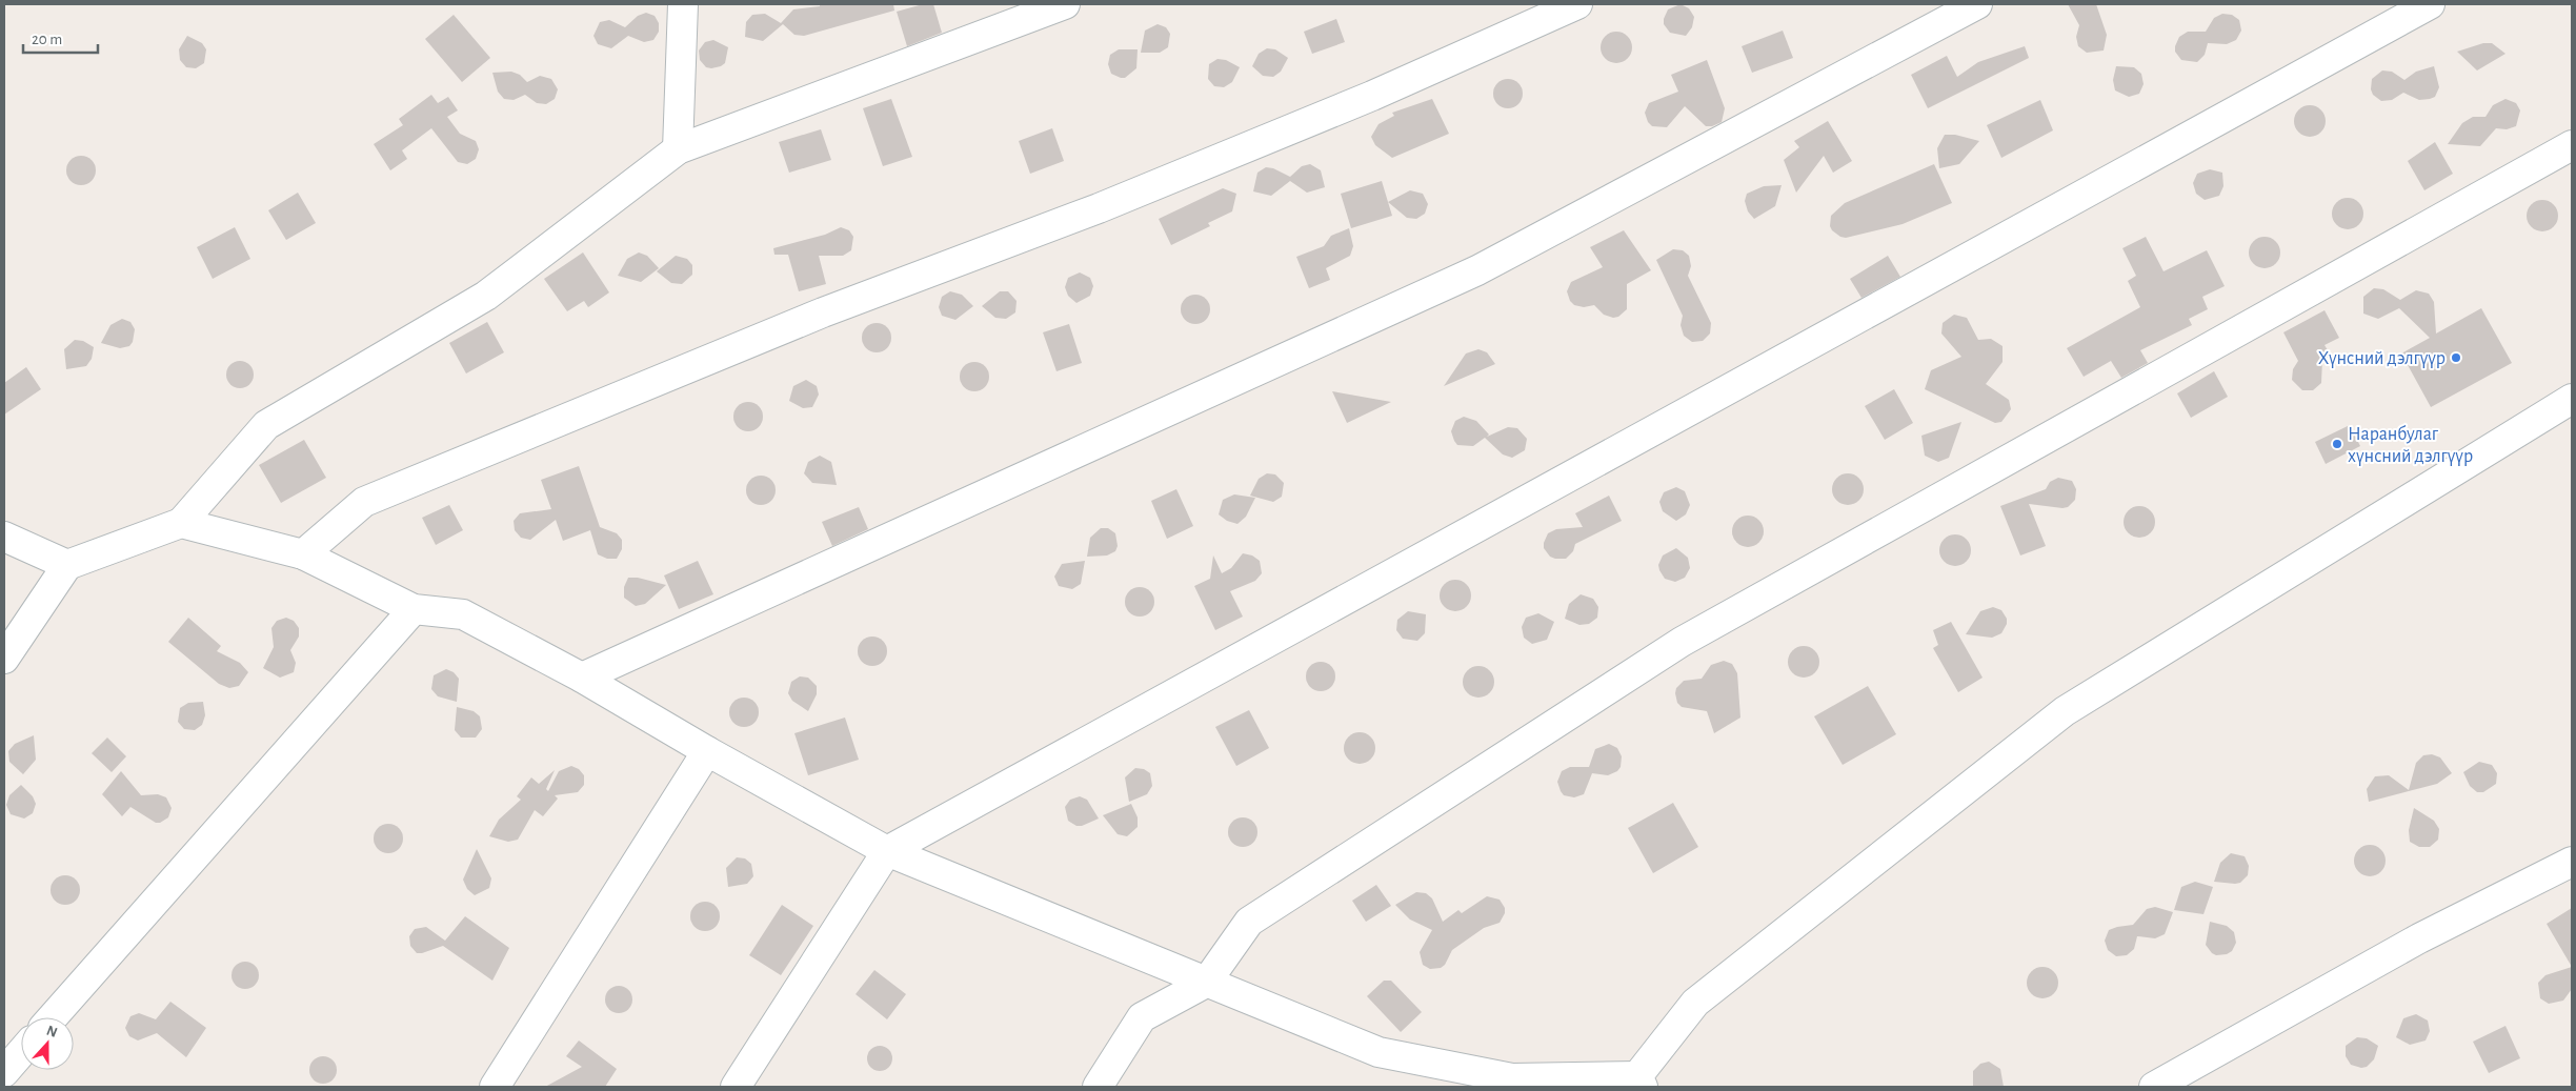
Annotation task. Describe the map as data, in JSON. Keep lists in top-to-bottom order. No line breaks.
{"places":["Хүнсний дэлгүүр","Наранбулаг хүнсний дэлгүүр"],"scale_bar":"20 m","north":"top"}
